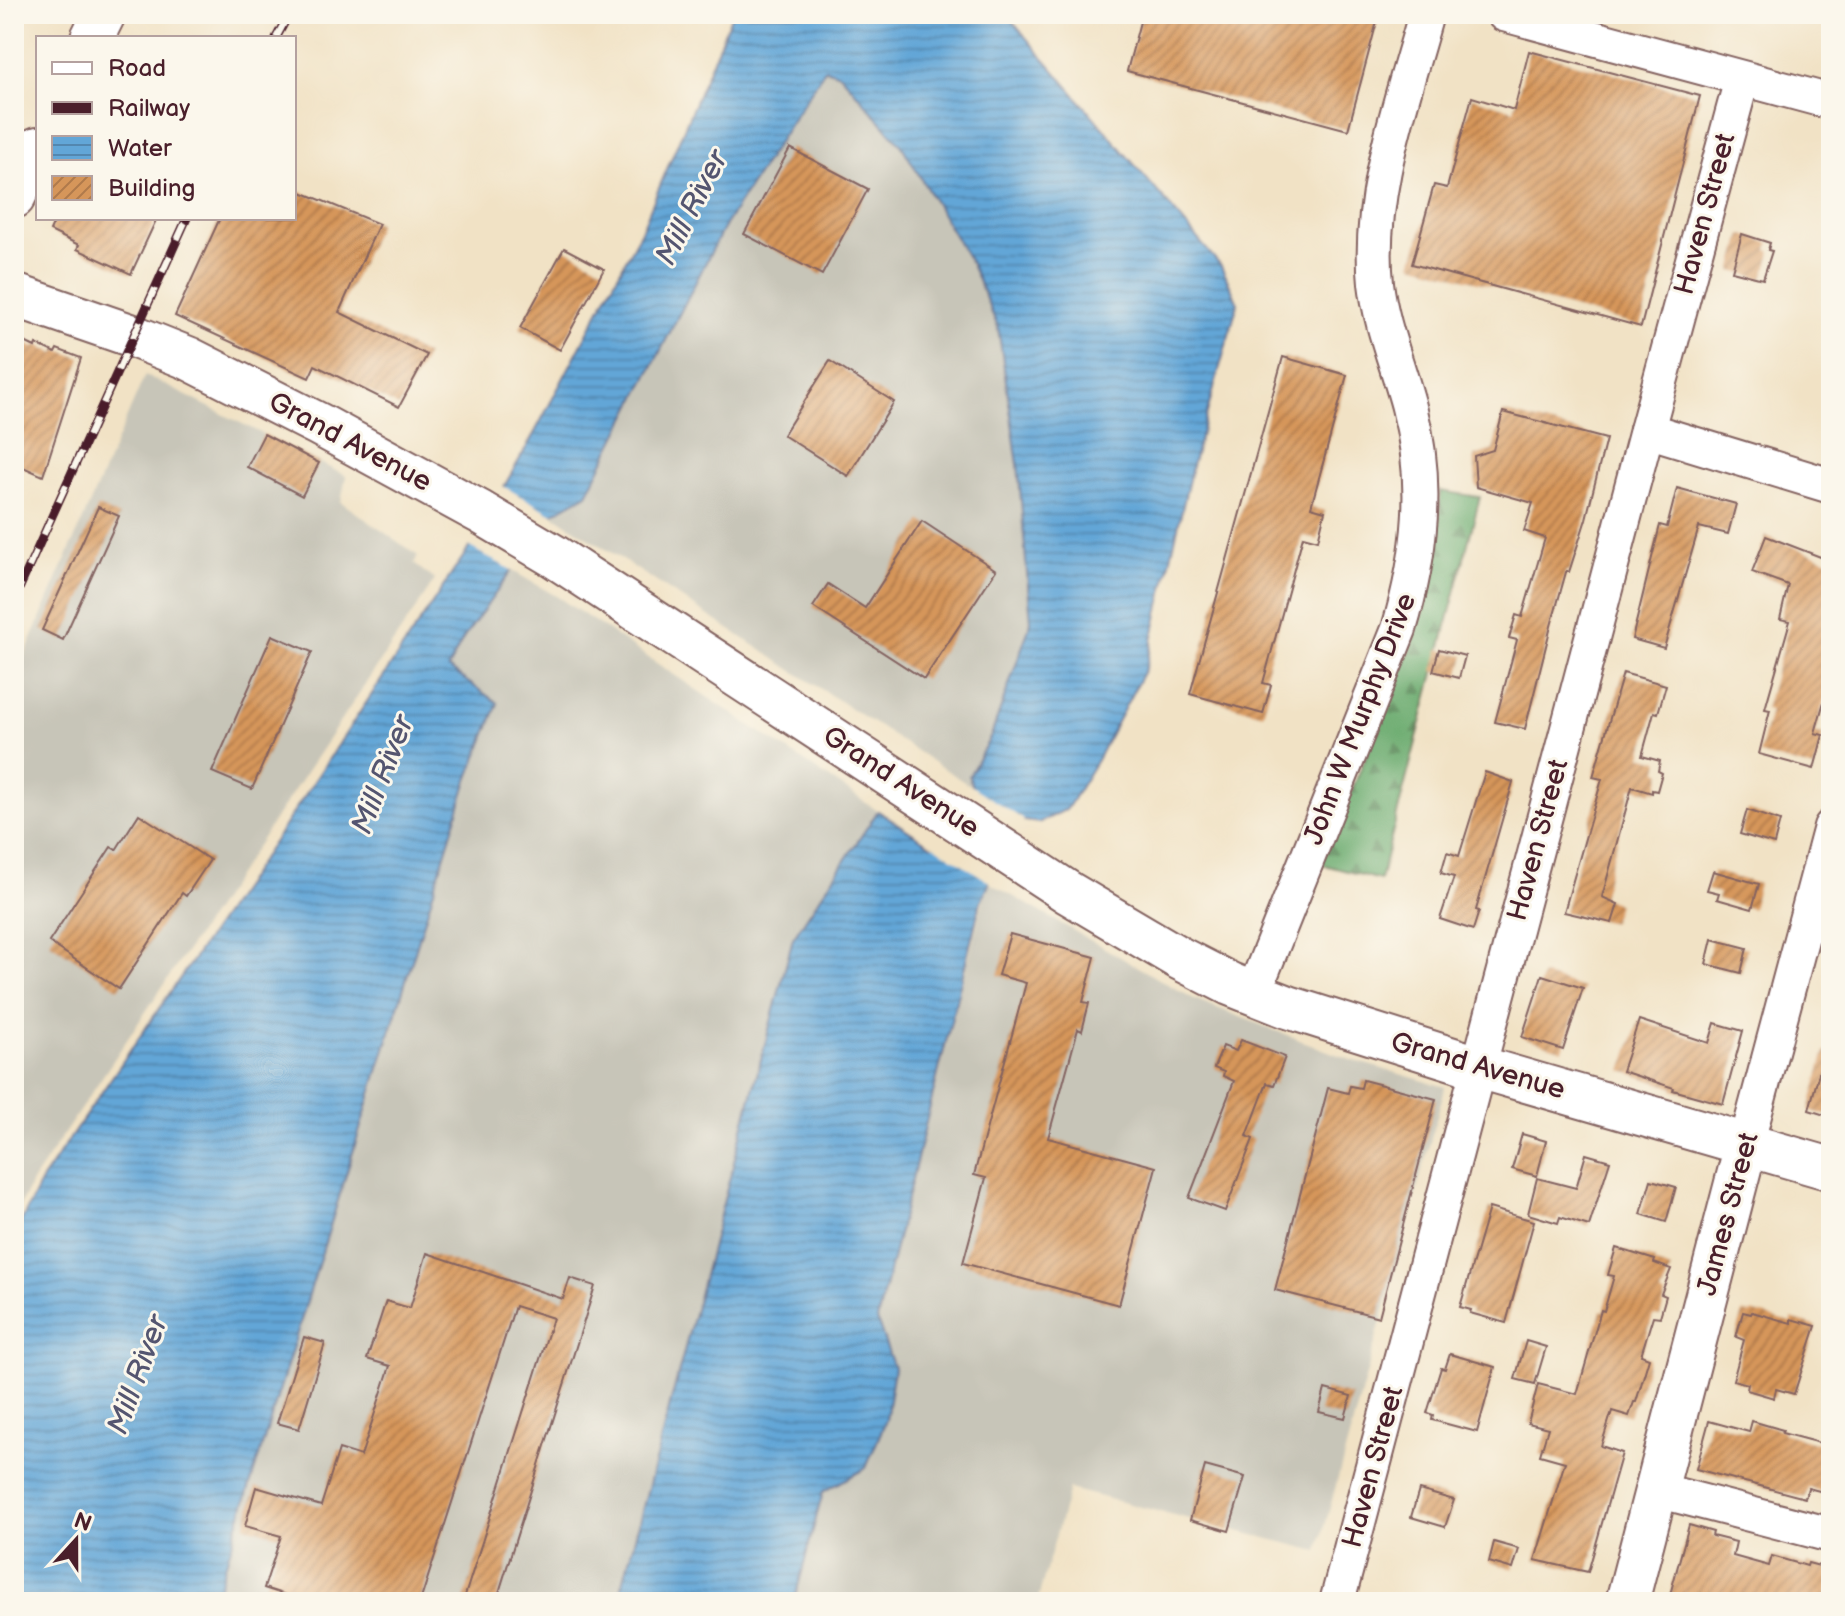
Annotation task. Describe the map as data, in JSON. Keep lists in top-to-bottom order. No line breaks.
{"streets":{"main road":["Grand Avenue","James Street"],"street":["Haven Street","John W Murphy Drive"]},"crossings":[["Haven Street","Grand Avenue"],["Grand Avenue","John W Murphy Drive"],["Grand Avenue","James Street"]],"water":["Mill River"],"legend":["Road","Railway","Water","Building"],"north":"top"}
